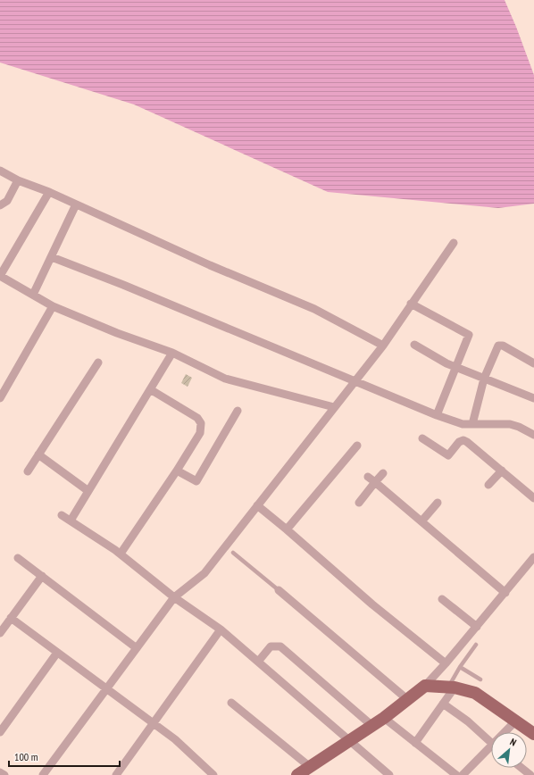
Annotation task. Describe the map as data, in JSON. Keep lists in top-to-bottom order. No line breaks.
{"scale_bar":"100 m","north":"top right"}
